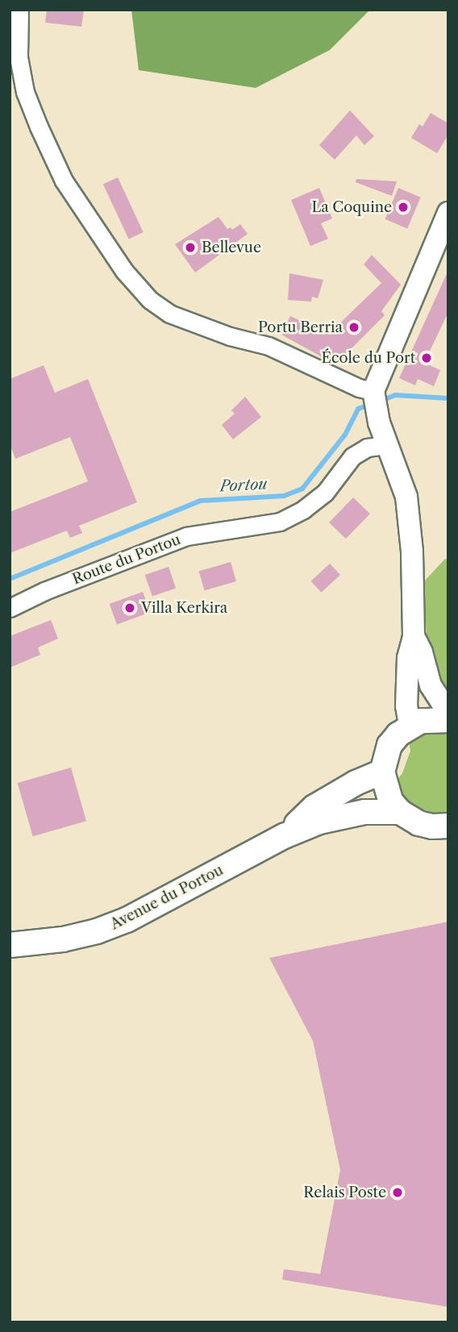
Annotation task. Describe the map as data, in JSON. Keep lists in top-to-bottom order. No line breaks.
{"streets":{"main road":["Avenue du Portou"],"street":["Route du Portou"]},"water":["Portou"],"places":["La Coquine","Bellevue","Portu Berria","École du Port","Villa Kerkira","Relais Poste"]}
